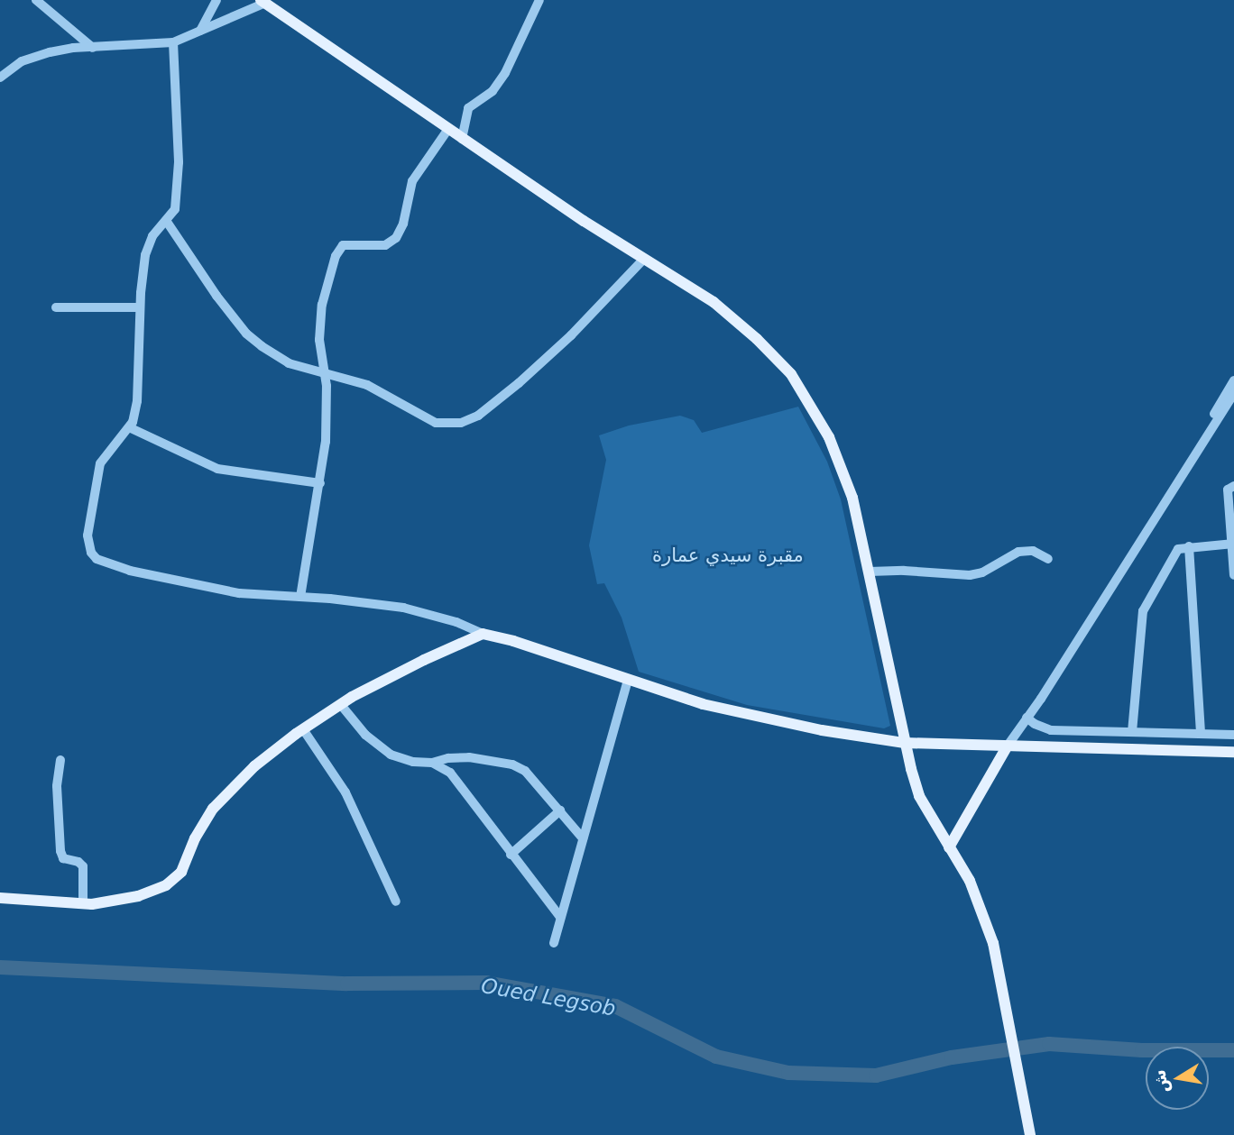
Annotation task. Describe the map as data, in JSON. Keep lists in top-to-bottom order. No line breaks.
{"water":["Oued Legsob"],"parks":["مقبرة سيدي عمارة"],"north":"left"}
